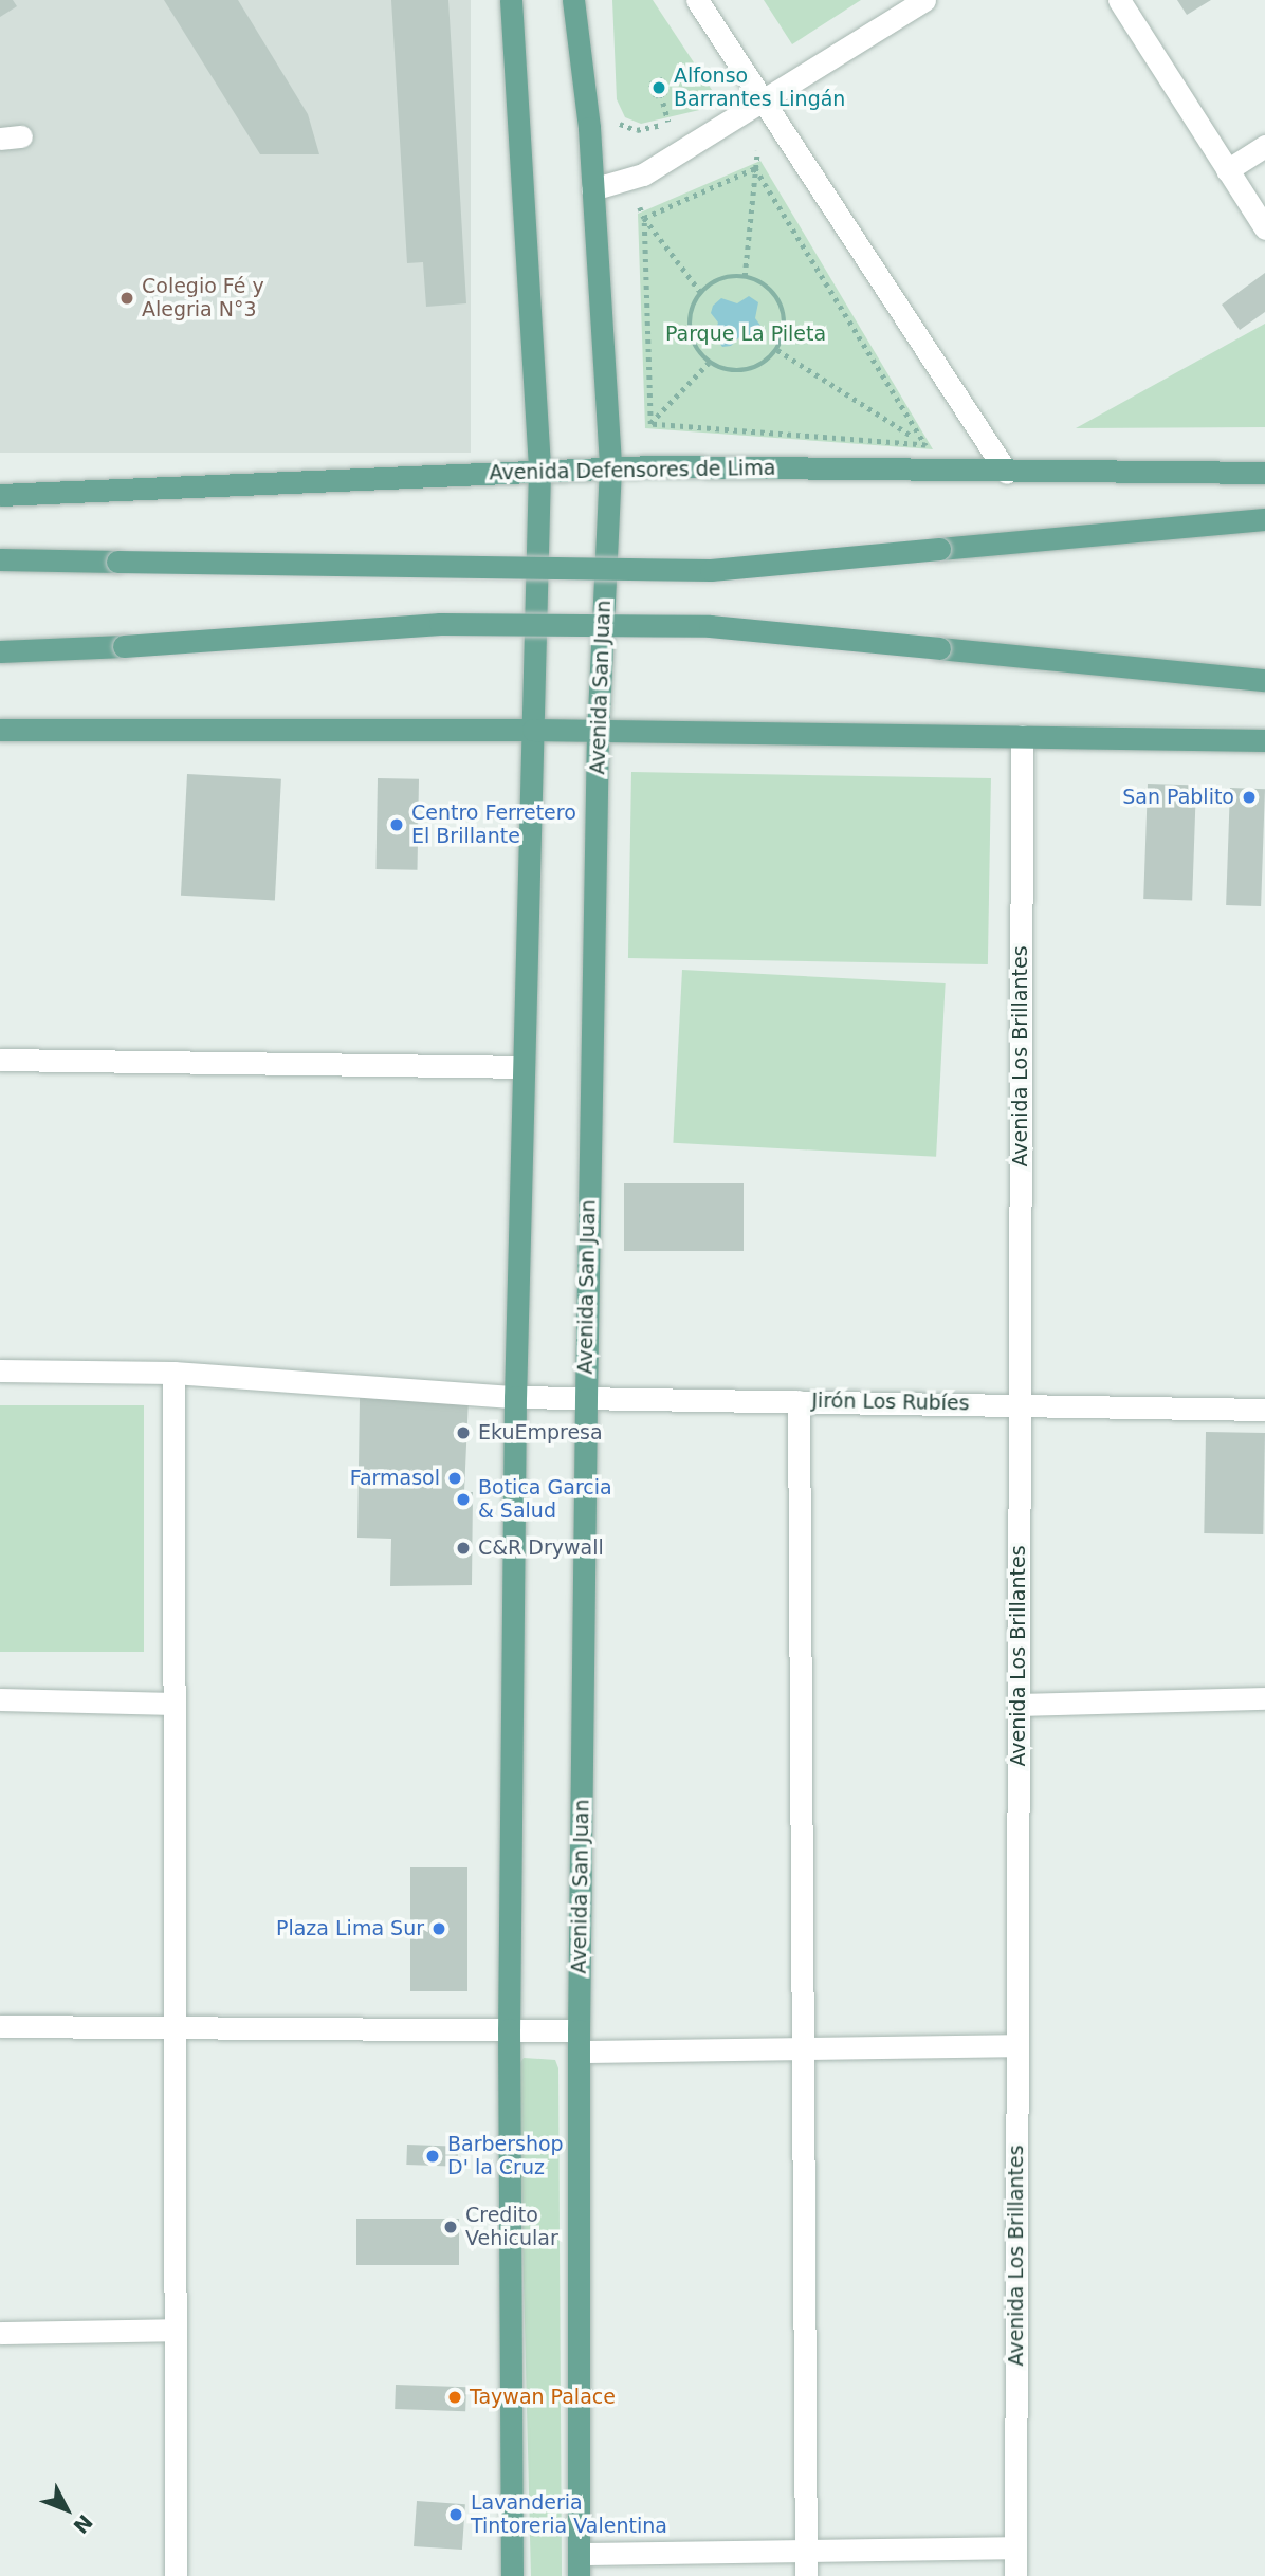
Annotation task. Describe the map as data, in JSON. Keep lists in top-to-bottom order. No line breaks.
{"streets":{"main road":["Avenida Defensores de Lima","Avenida San Juan"],"street":["Avenida Los Brillantes","Jirón Los Rubíes"]},"crossings":[["Avenida Defensores de Lima","Avenida San Juan"],["Avenida San Juan","Jirón Los Rubíes"],["Avenida Los Brillantes","Jirón Los Rubíes"]],"parks":["Parque La Pileta"],"places":["Alfonso Barrantes Lingán","Colegio Fé y Alegria N°3","San Pablito","Centro Ferretero El Brillante","EkuEmpresa","Farmasol","Botica Garcia & Salud","C&R Drywall","Plaza Lima Sur","Barbershop D' la Cruz","Credito Vehicular","Taywan Palace","Lavanderia Tintoreria Valentina"],"north":"bottom right"}
